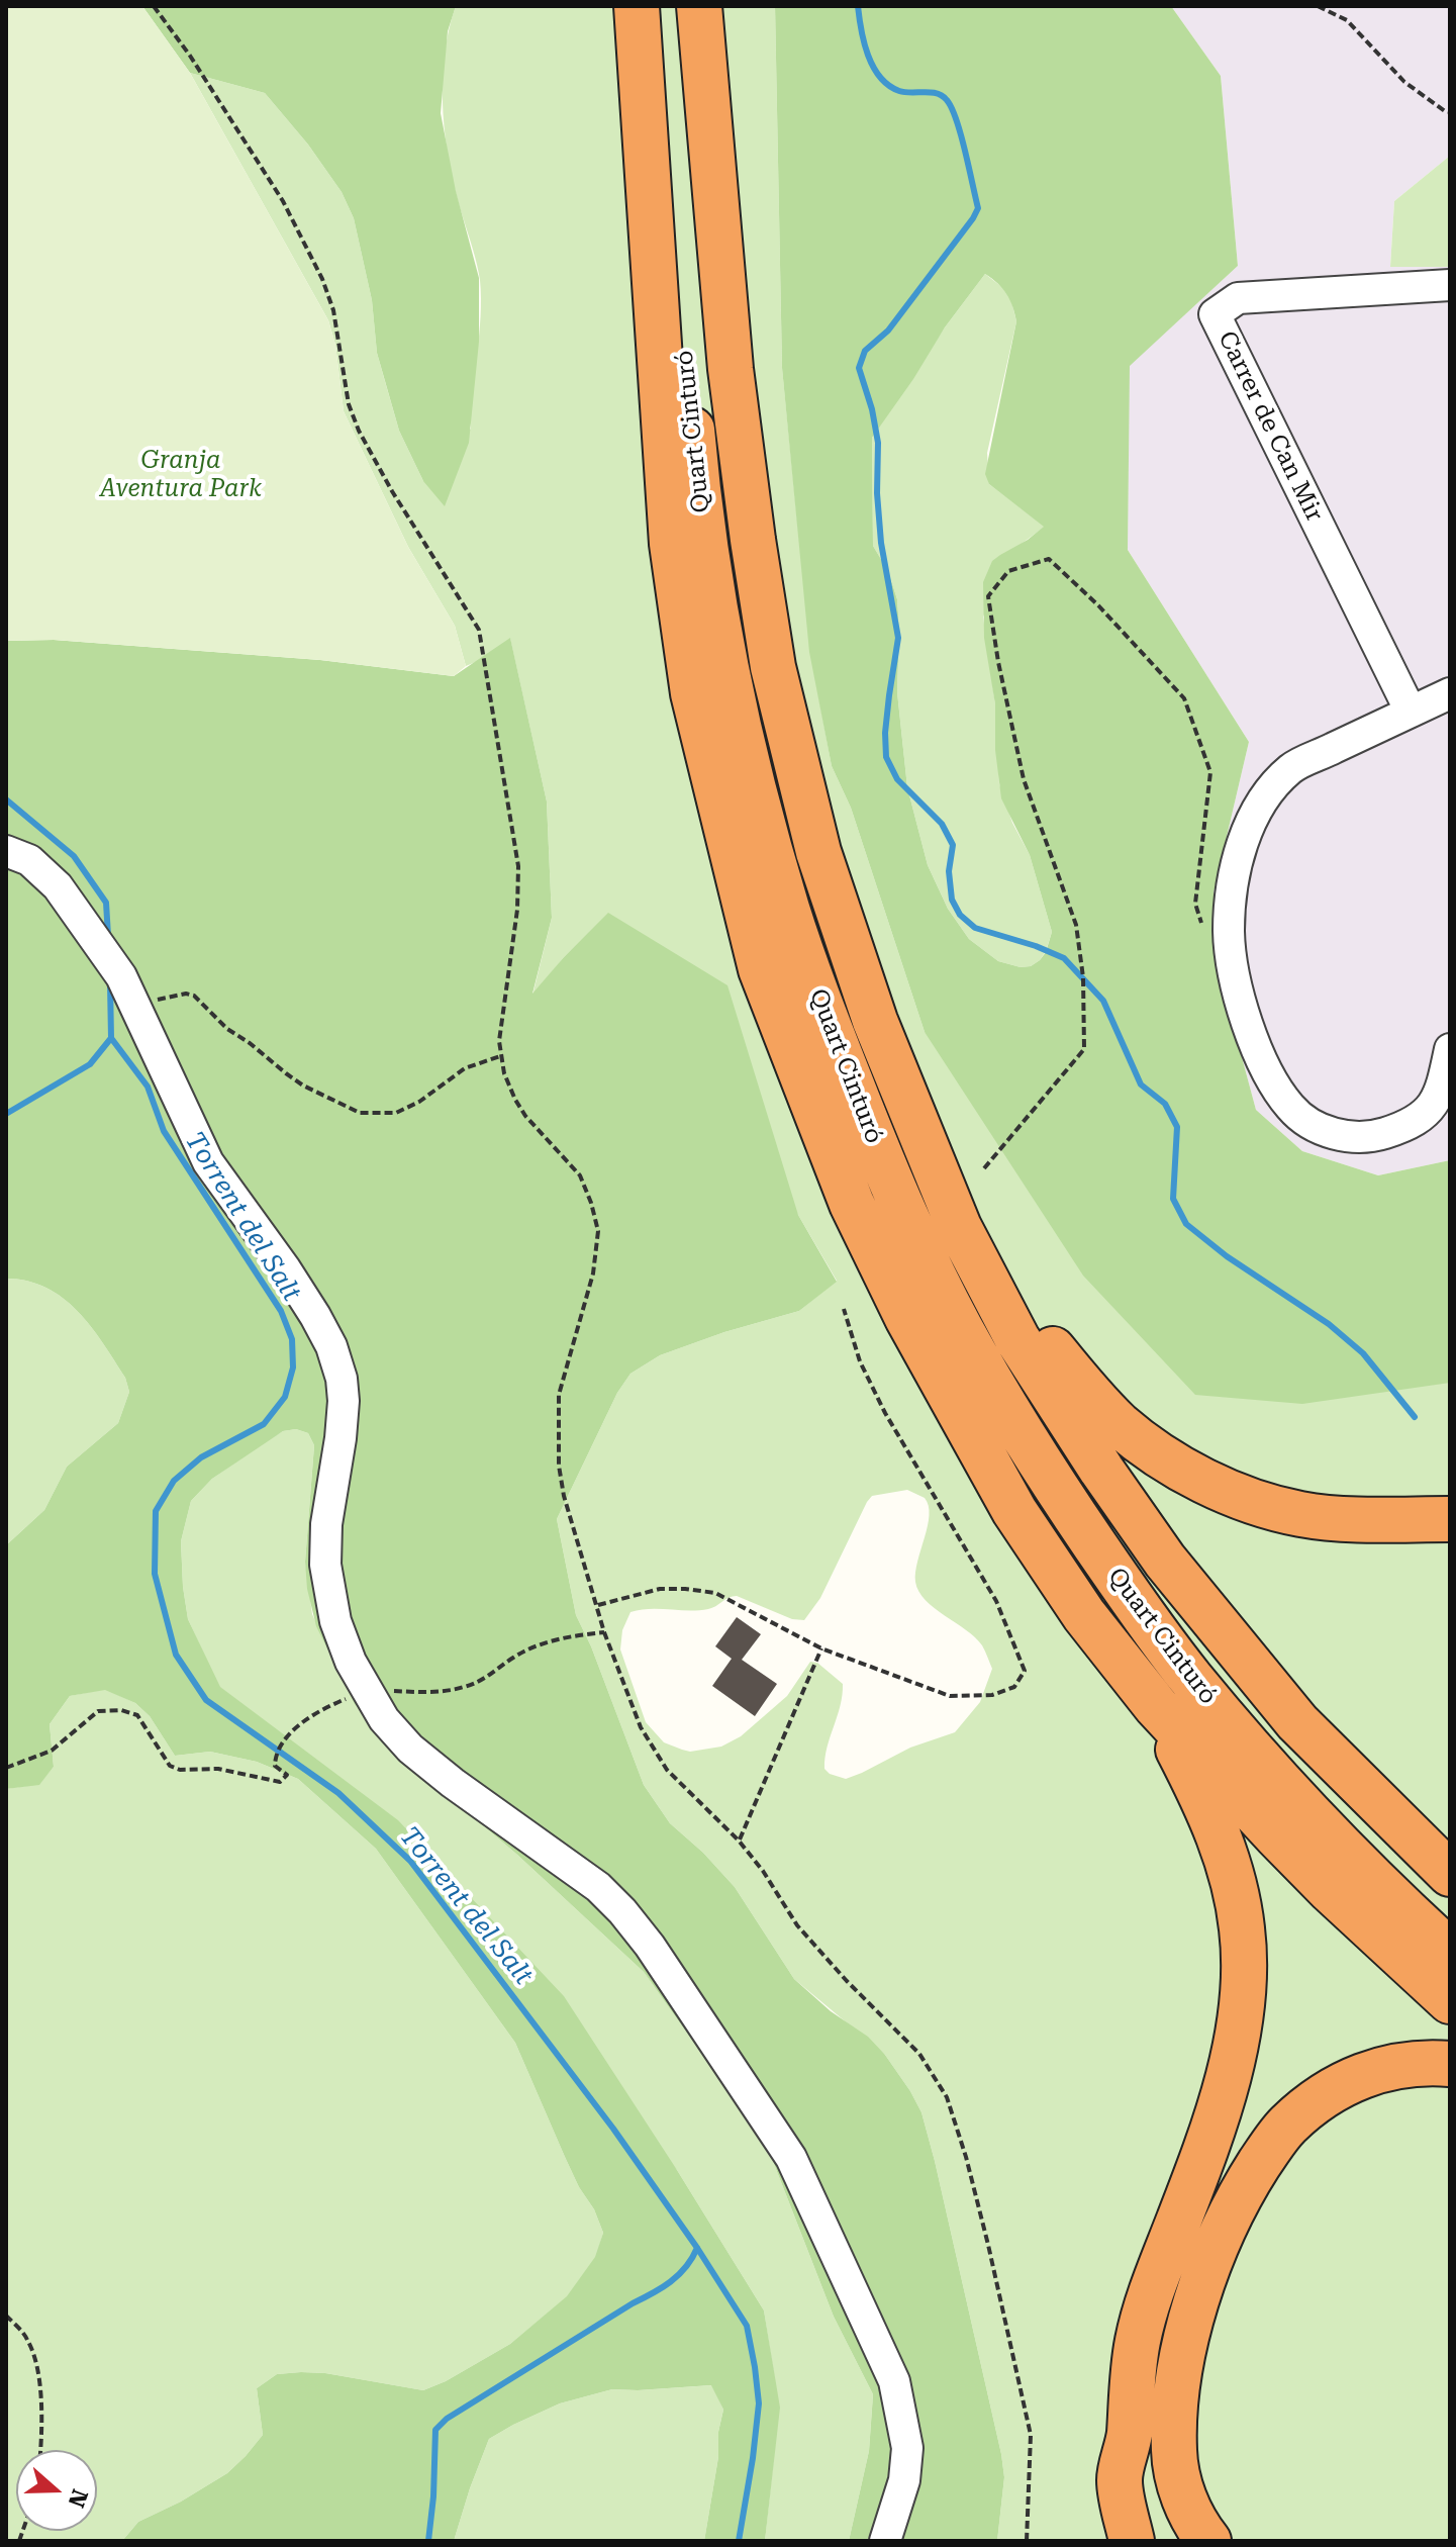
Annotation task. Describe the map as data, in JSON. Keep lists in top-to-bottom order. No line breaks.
{"streets":{"highway":["Quart Cinturó"],"street":["Carrer de Can Mir"]},"water":["Torrent del Salt"],"parks":["Granja Aventura Park"],"north":"right"}
